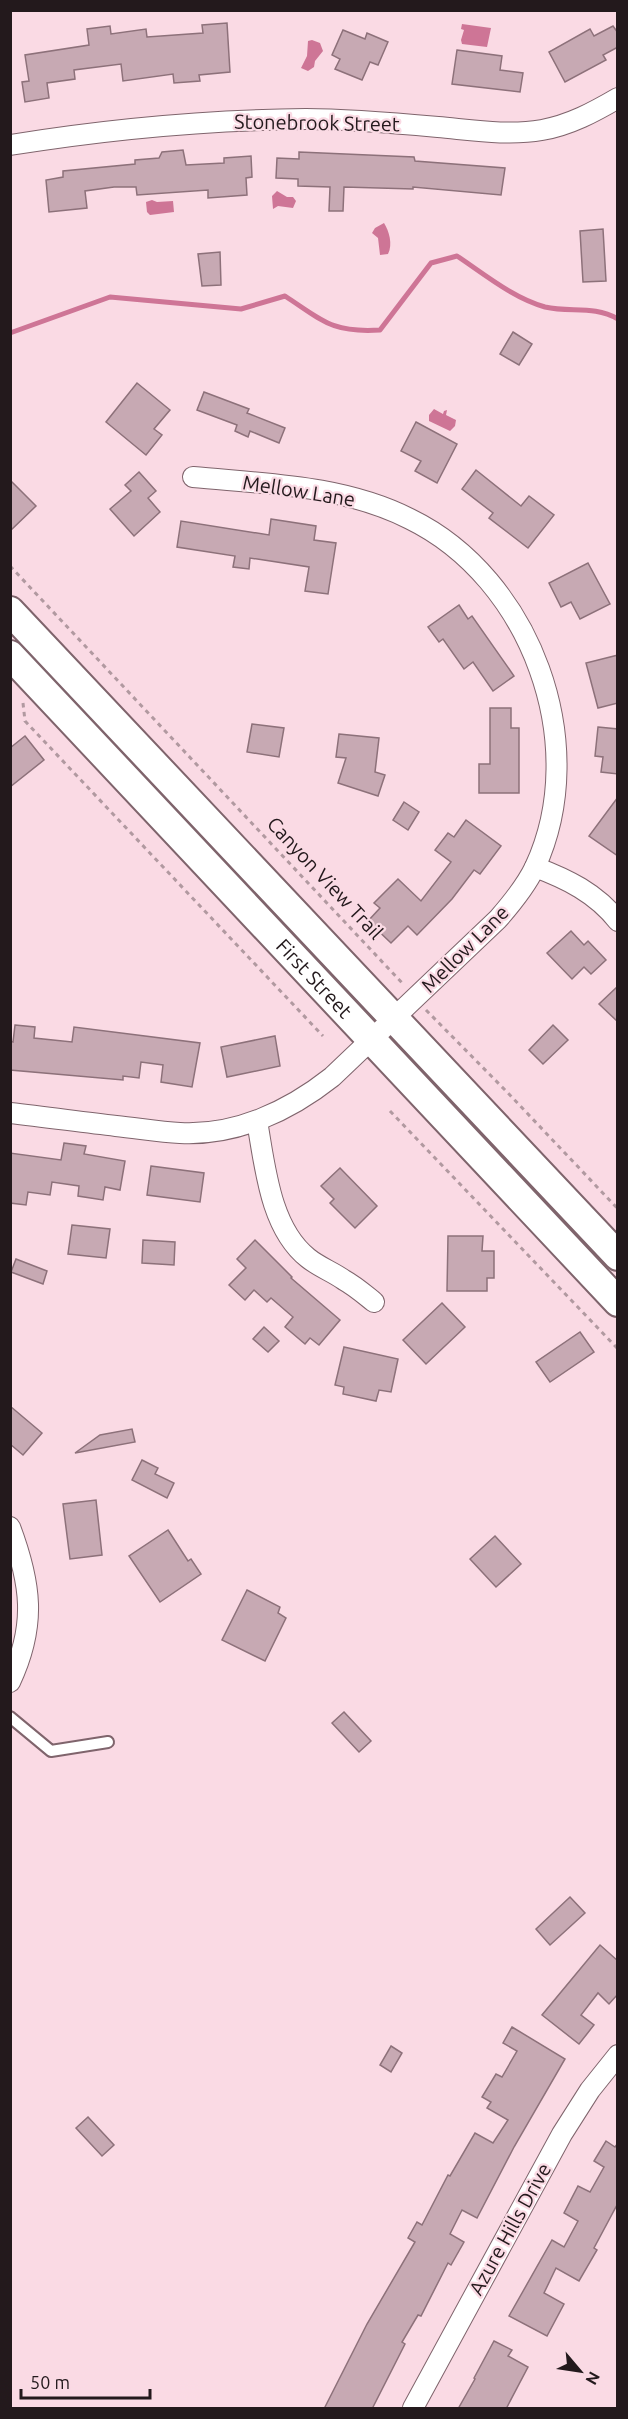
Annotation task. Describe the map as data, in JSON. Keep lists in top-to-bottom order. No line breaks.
{"streets":{"main road":["First Street"],"street":["Stonebrook Street","Mellow Lane","Azure Hills Drive"],"path":["Canyon View Trail"]},"crossings":[["Mellow Lane","Canyon View Trail"],["Mellow Lane","First Street"]],"scale_bar":"50 m","north":"bottom right"}
